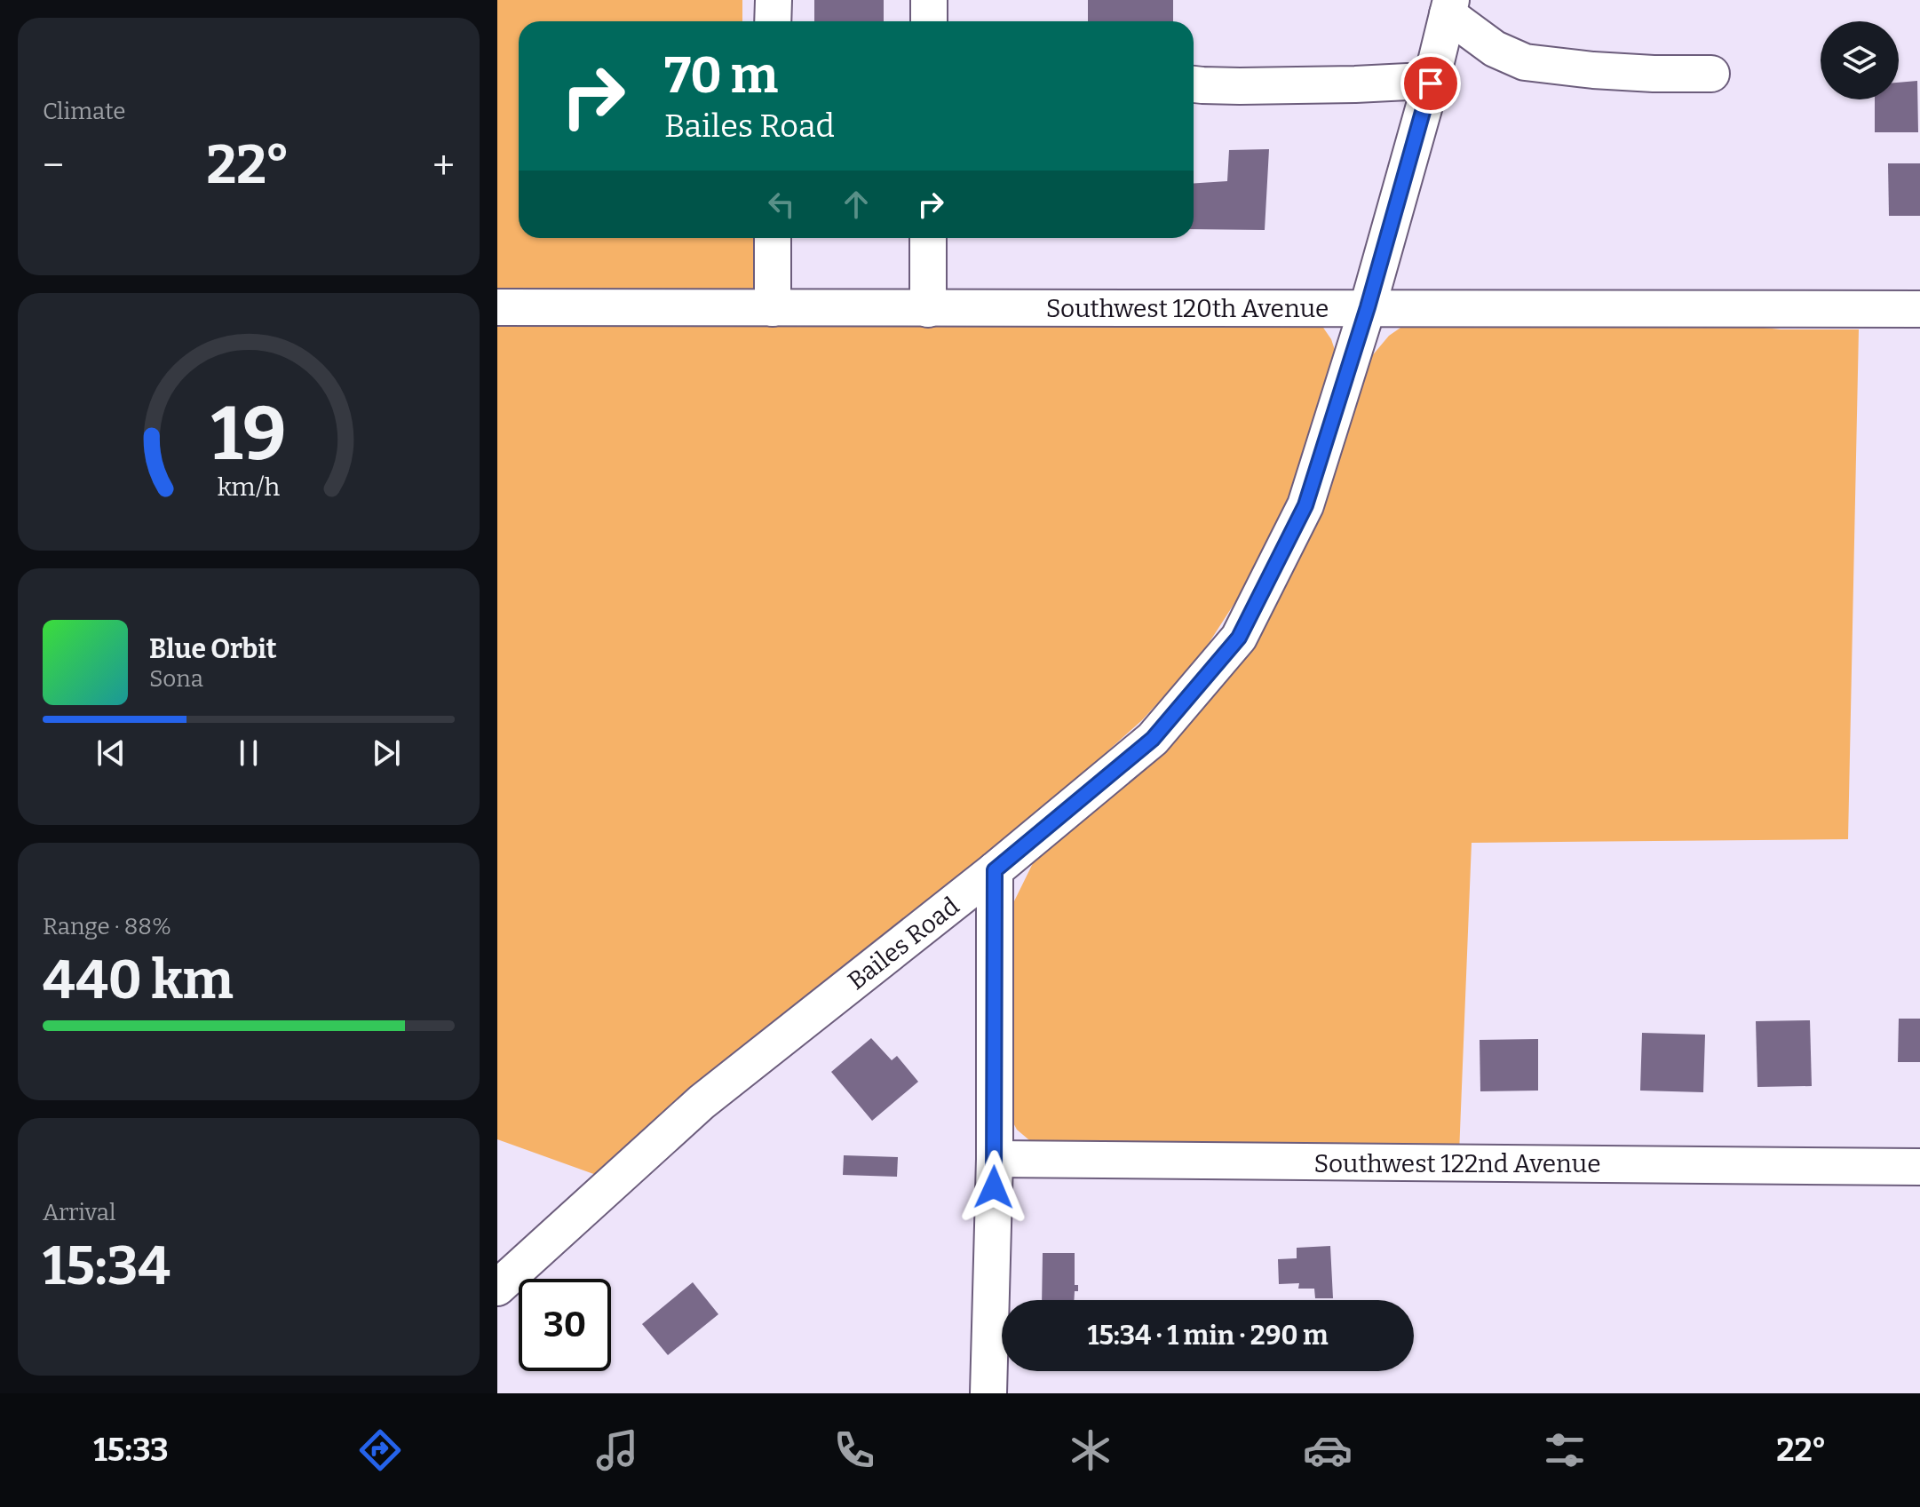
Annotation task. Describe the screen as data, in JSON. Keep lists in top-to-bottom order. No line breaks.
{"streets":{"street":["Southwest 120th Avenue","Bailes Road","Southwest 122nd Avenue"]},"crossings":[["Southwest 120th Avenue","Bailes Road"]],"page":{"tile":["Climate",["Range · 88%","440 km"],["Arrival","15:34"]],"turn":["70 m","Bailes Road"],"heat":["−","22°","+"],"song":["Blue Orbit","Sona"],"limit":"30","trip":"15:34 · 1 min · 290 m","tabs":["15:33","22°"],"gauge":["19","km/h"]}}
